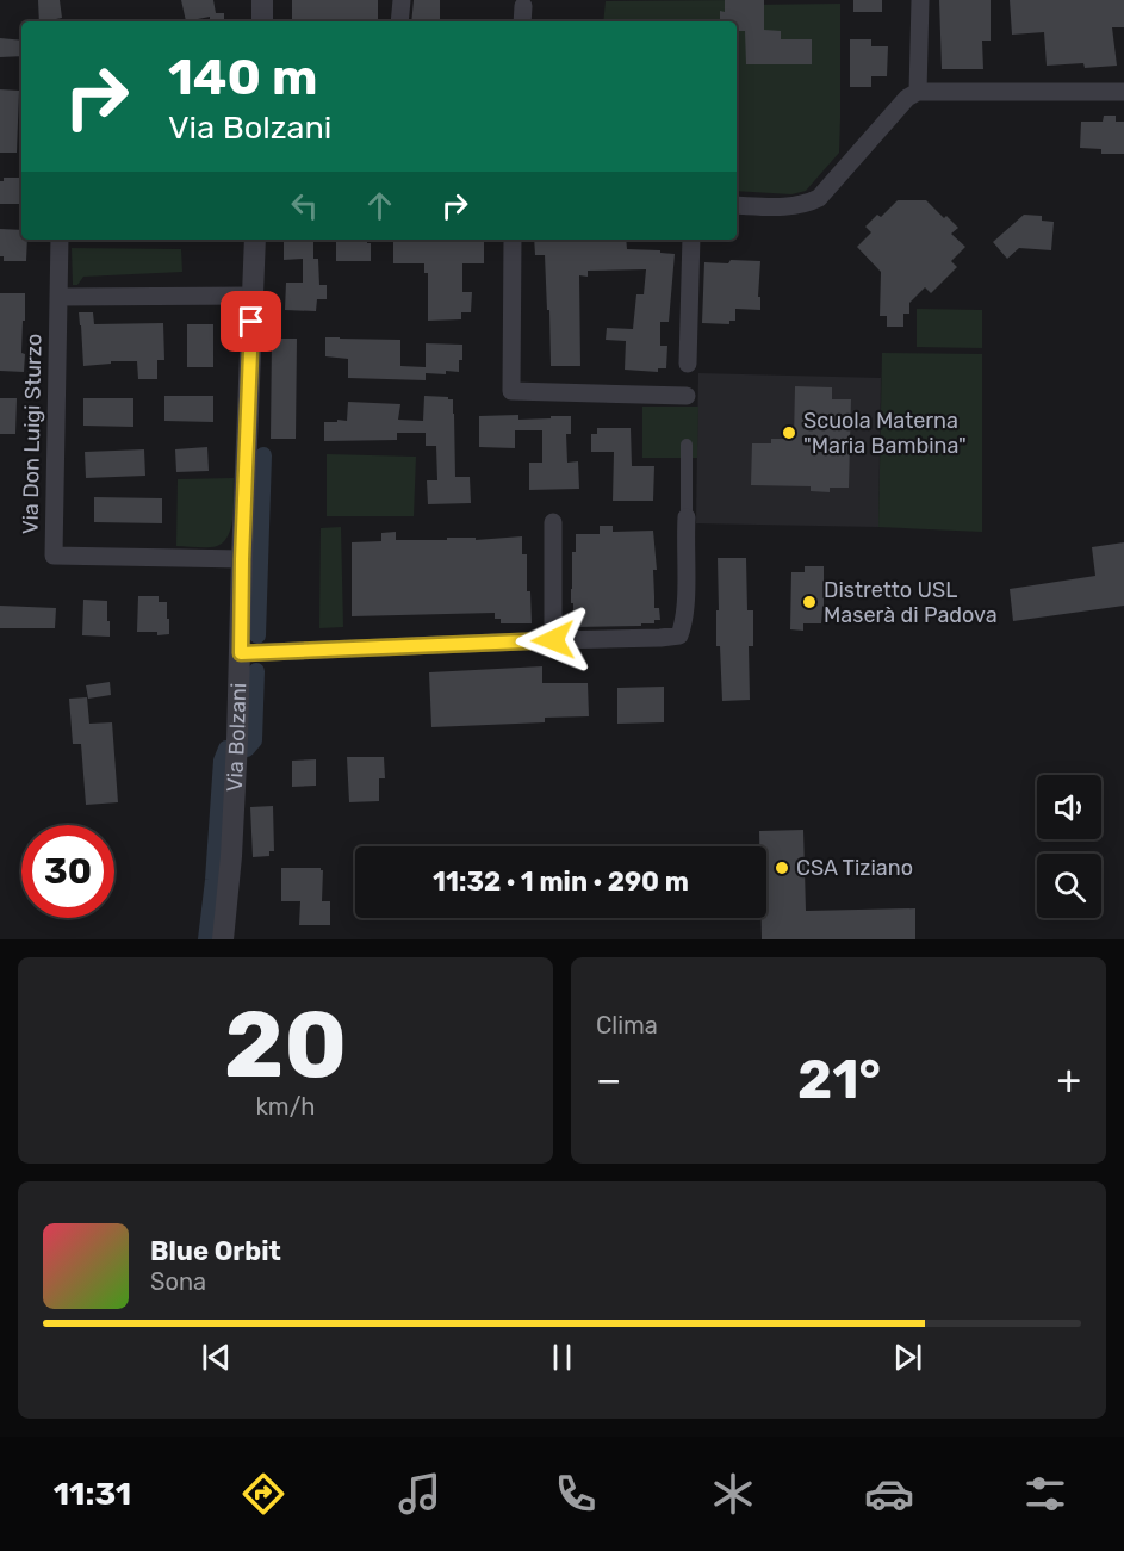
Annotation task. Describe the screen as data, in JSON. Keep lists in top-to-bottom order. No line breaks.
{"streets":{"street":["Via Don Luigi Sturzo","Via Bolzani"]},"crossings":[["Via Don Luigi Sturzo","Via Bolzani"]],"places":["Scuola Materna \"Maria Bambina\"","Distretto USL Maserà di Padova","CSA Tiziano"],"page":{"turn":["140 m","Via Bolzani"],"limit":"30","trip":"11:32 · 1 min · 290 m","tile":[["20","km/h"],"Clima"],"heat":["−","21°","+"],"song":["Blue Orbit","Sona"],"tabs":"11:31"}}
